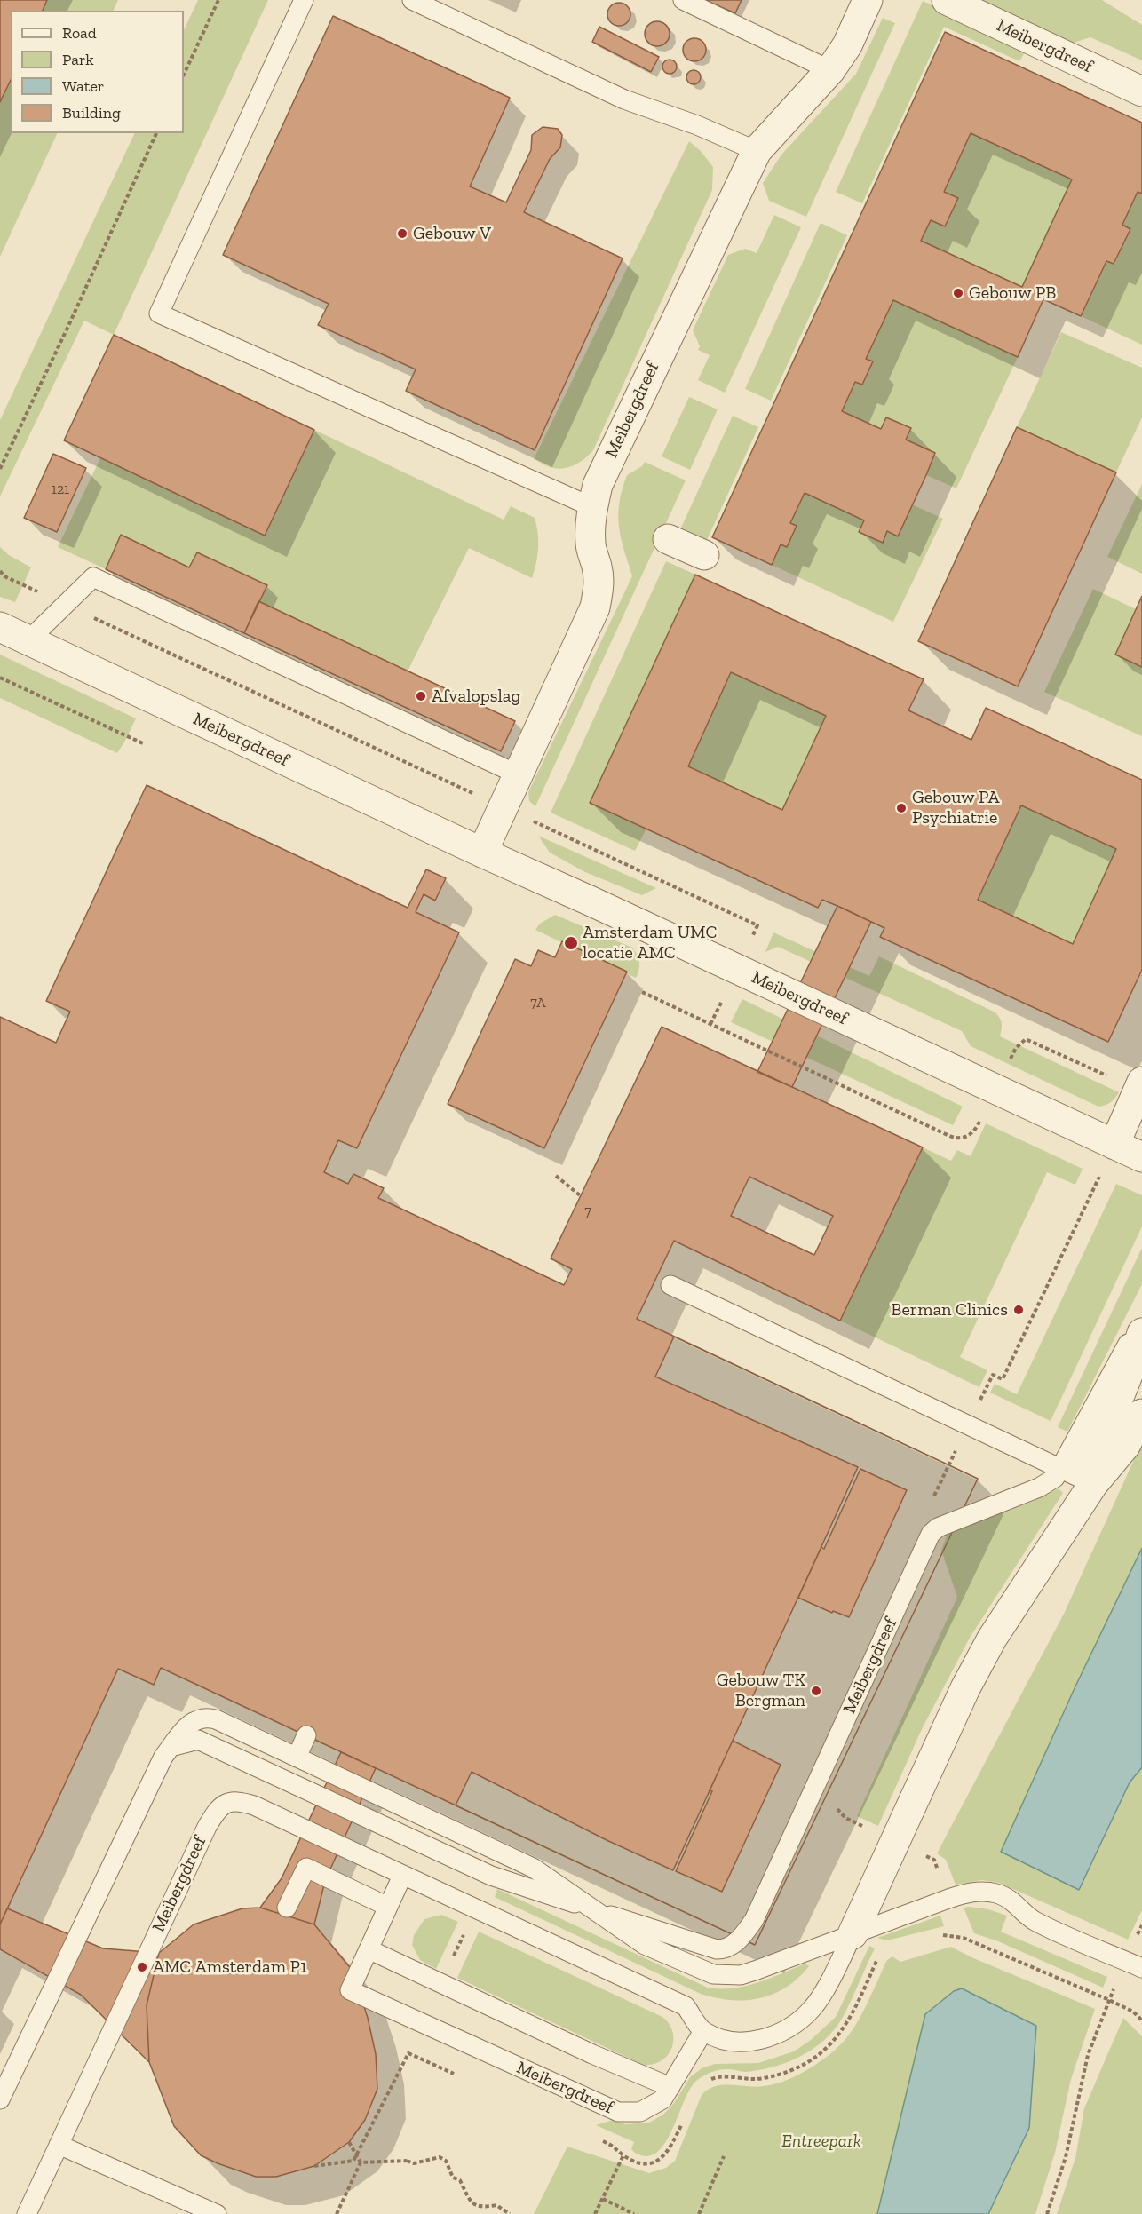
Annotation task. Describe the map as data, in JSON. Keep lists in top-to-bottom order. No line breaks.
{"streets":{"street":["Meibergdreef"]},"parks":["Entreepark"],"places":["Gebouw V","Gebouw PB","Afvalopslag","Gebouw PA Psychiatrie","Amsterdam UMC locatie AMC","Berman Clinics","Gebouw TK Bergman","AMC Amsterdam P1"],"house_numbers":["121","7A","7"],"legend":["Road","Park","Water","Building"]}
